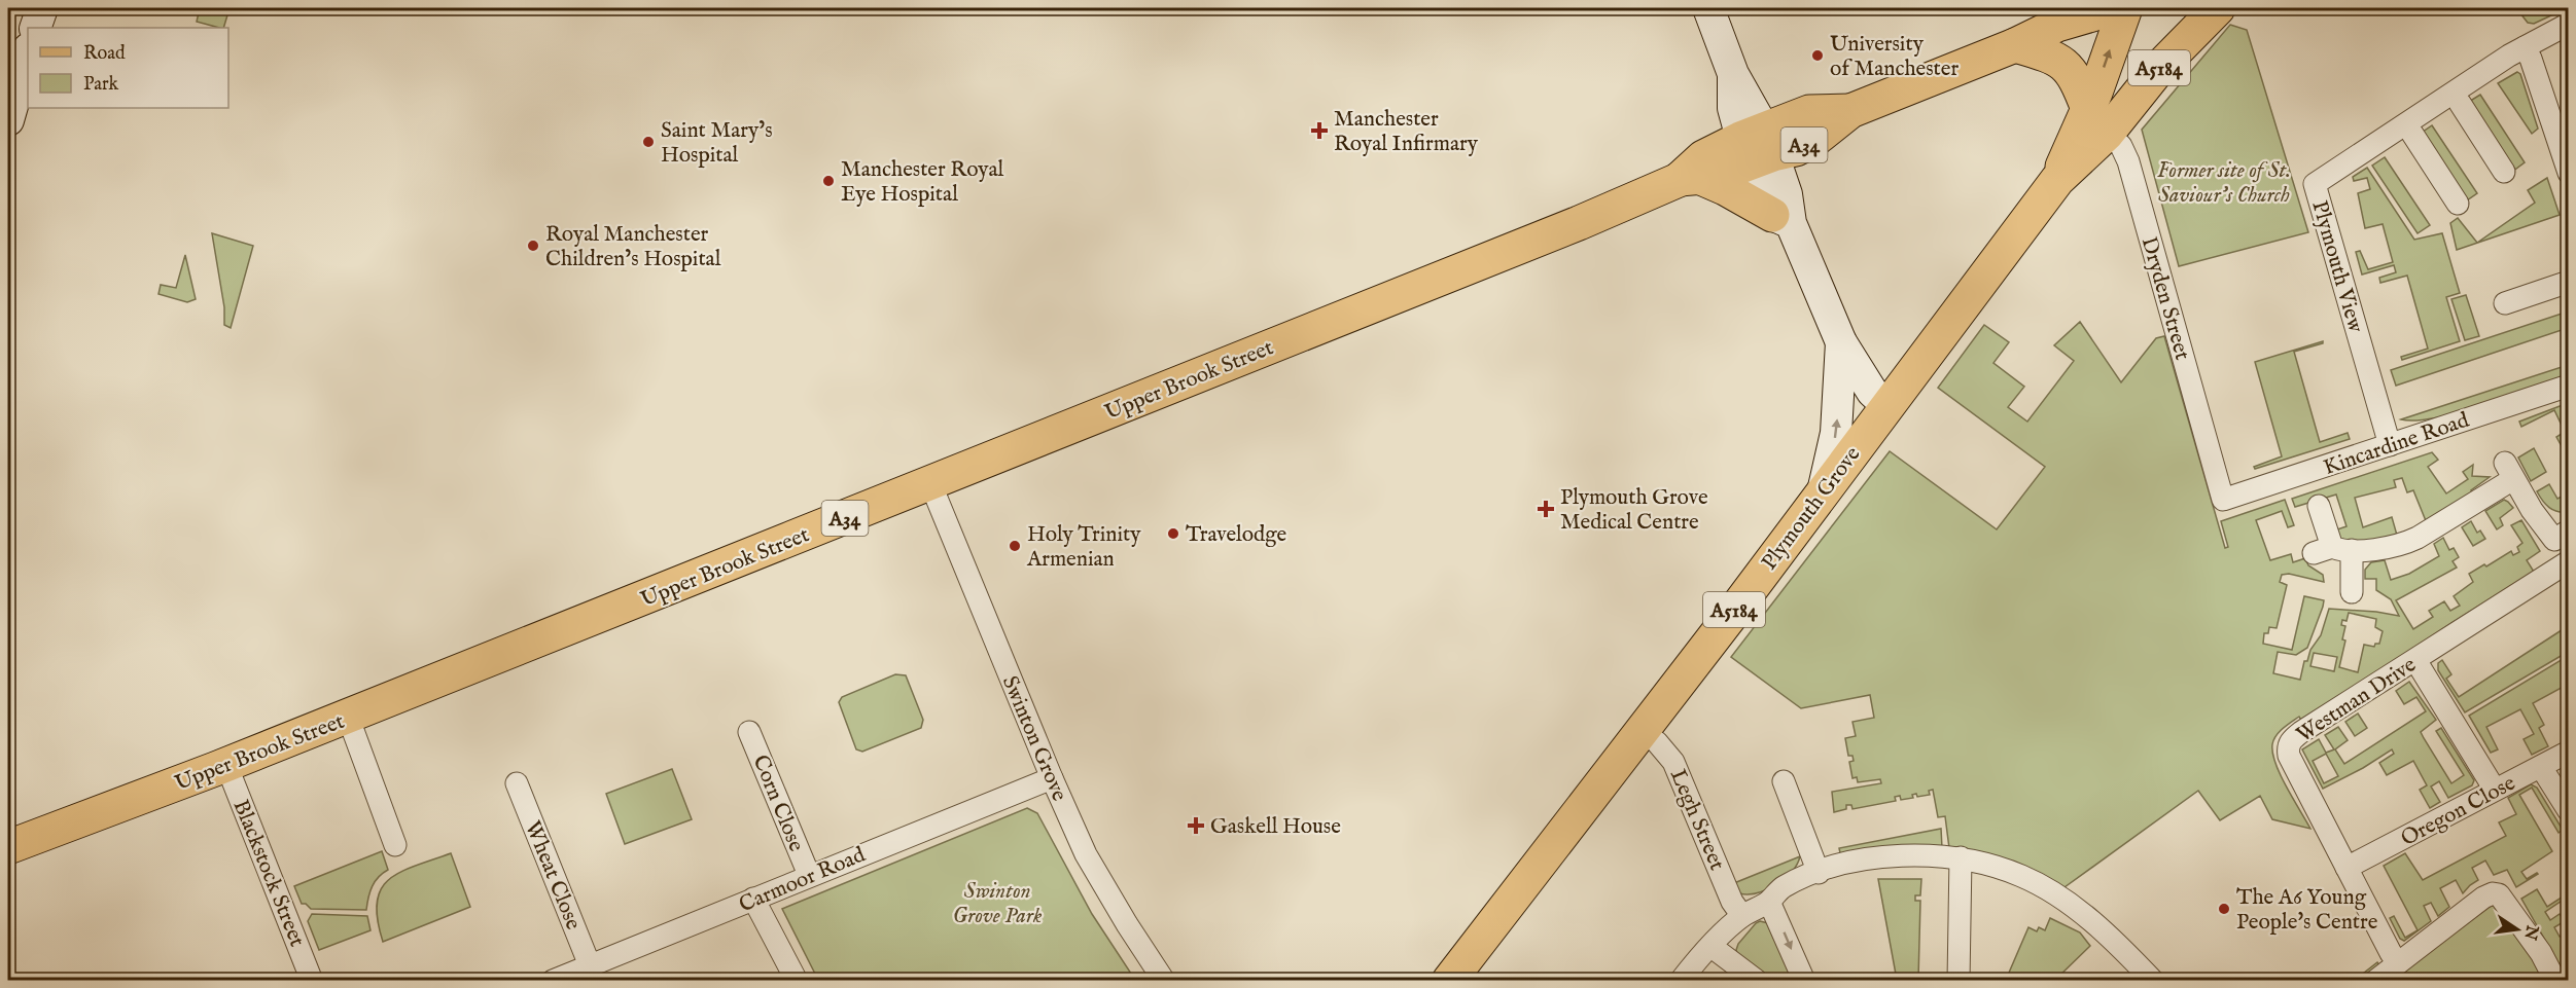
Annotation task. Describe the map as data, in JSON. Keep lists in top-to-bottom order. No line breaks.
{"streets":{"main road":["A5184","A34","Upper Brook Street","Plymouth Grove"],"street":["Plymouth View","Dryden Street","Kincardine Road","Westman Drive","Swinton Grove","Corn Close","Oregon Close","Legh Street","Blackstock Street","Wheat Close","Carmoor Road"]},"crossings":[["Plymouth View","Kincardine Road"],["Dryden Street","Kincardine Road"],["Dryden Street","Plymouth Grove"],["Upper Brook Street","Swinton Grove"],["Upper Brook Street","Blackstock Street"],["Plymouth Grove","Legh Street"],["Westman Drive","Oregon Close"],["Swinton Grove","Carmoor Road"],["Corn Close","Carmoor Road"],["Wheat Close","Carmoor Road"]],"parks":["Former site of St. Saviour's Church","Swinton Grove Park"],"places":{"other":["University of Manchester","Saint Mary’s Hospital","Manchester Royal Eye Hospital","Royal Manchester Children’s Hospital","Travelodge","Holy Trinity Armenian","The A6 Young People's Centre"],"health":["Manchester Royal Infirmary","Plymouth Grove Medical Centre","Gaskell House"]},"legend":["Road","Park"],"north":"right"}
